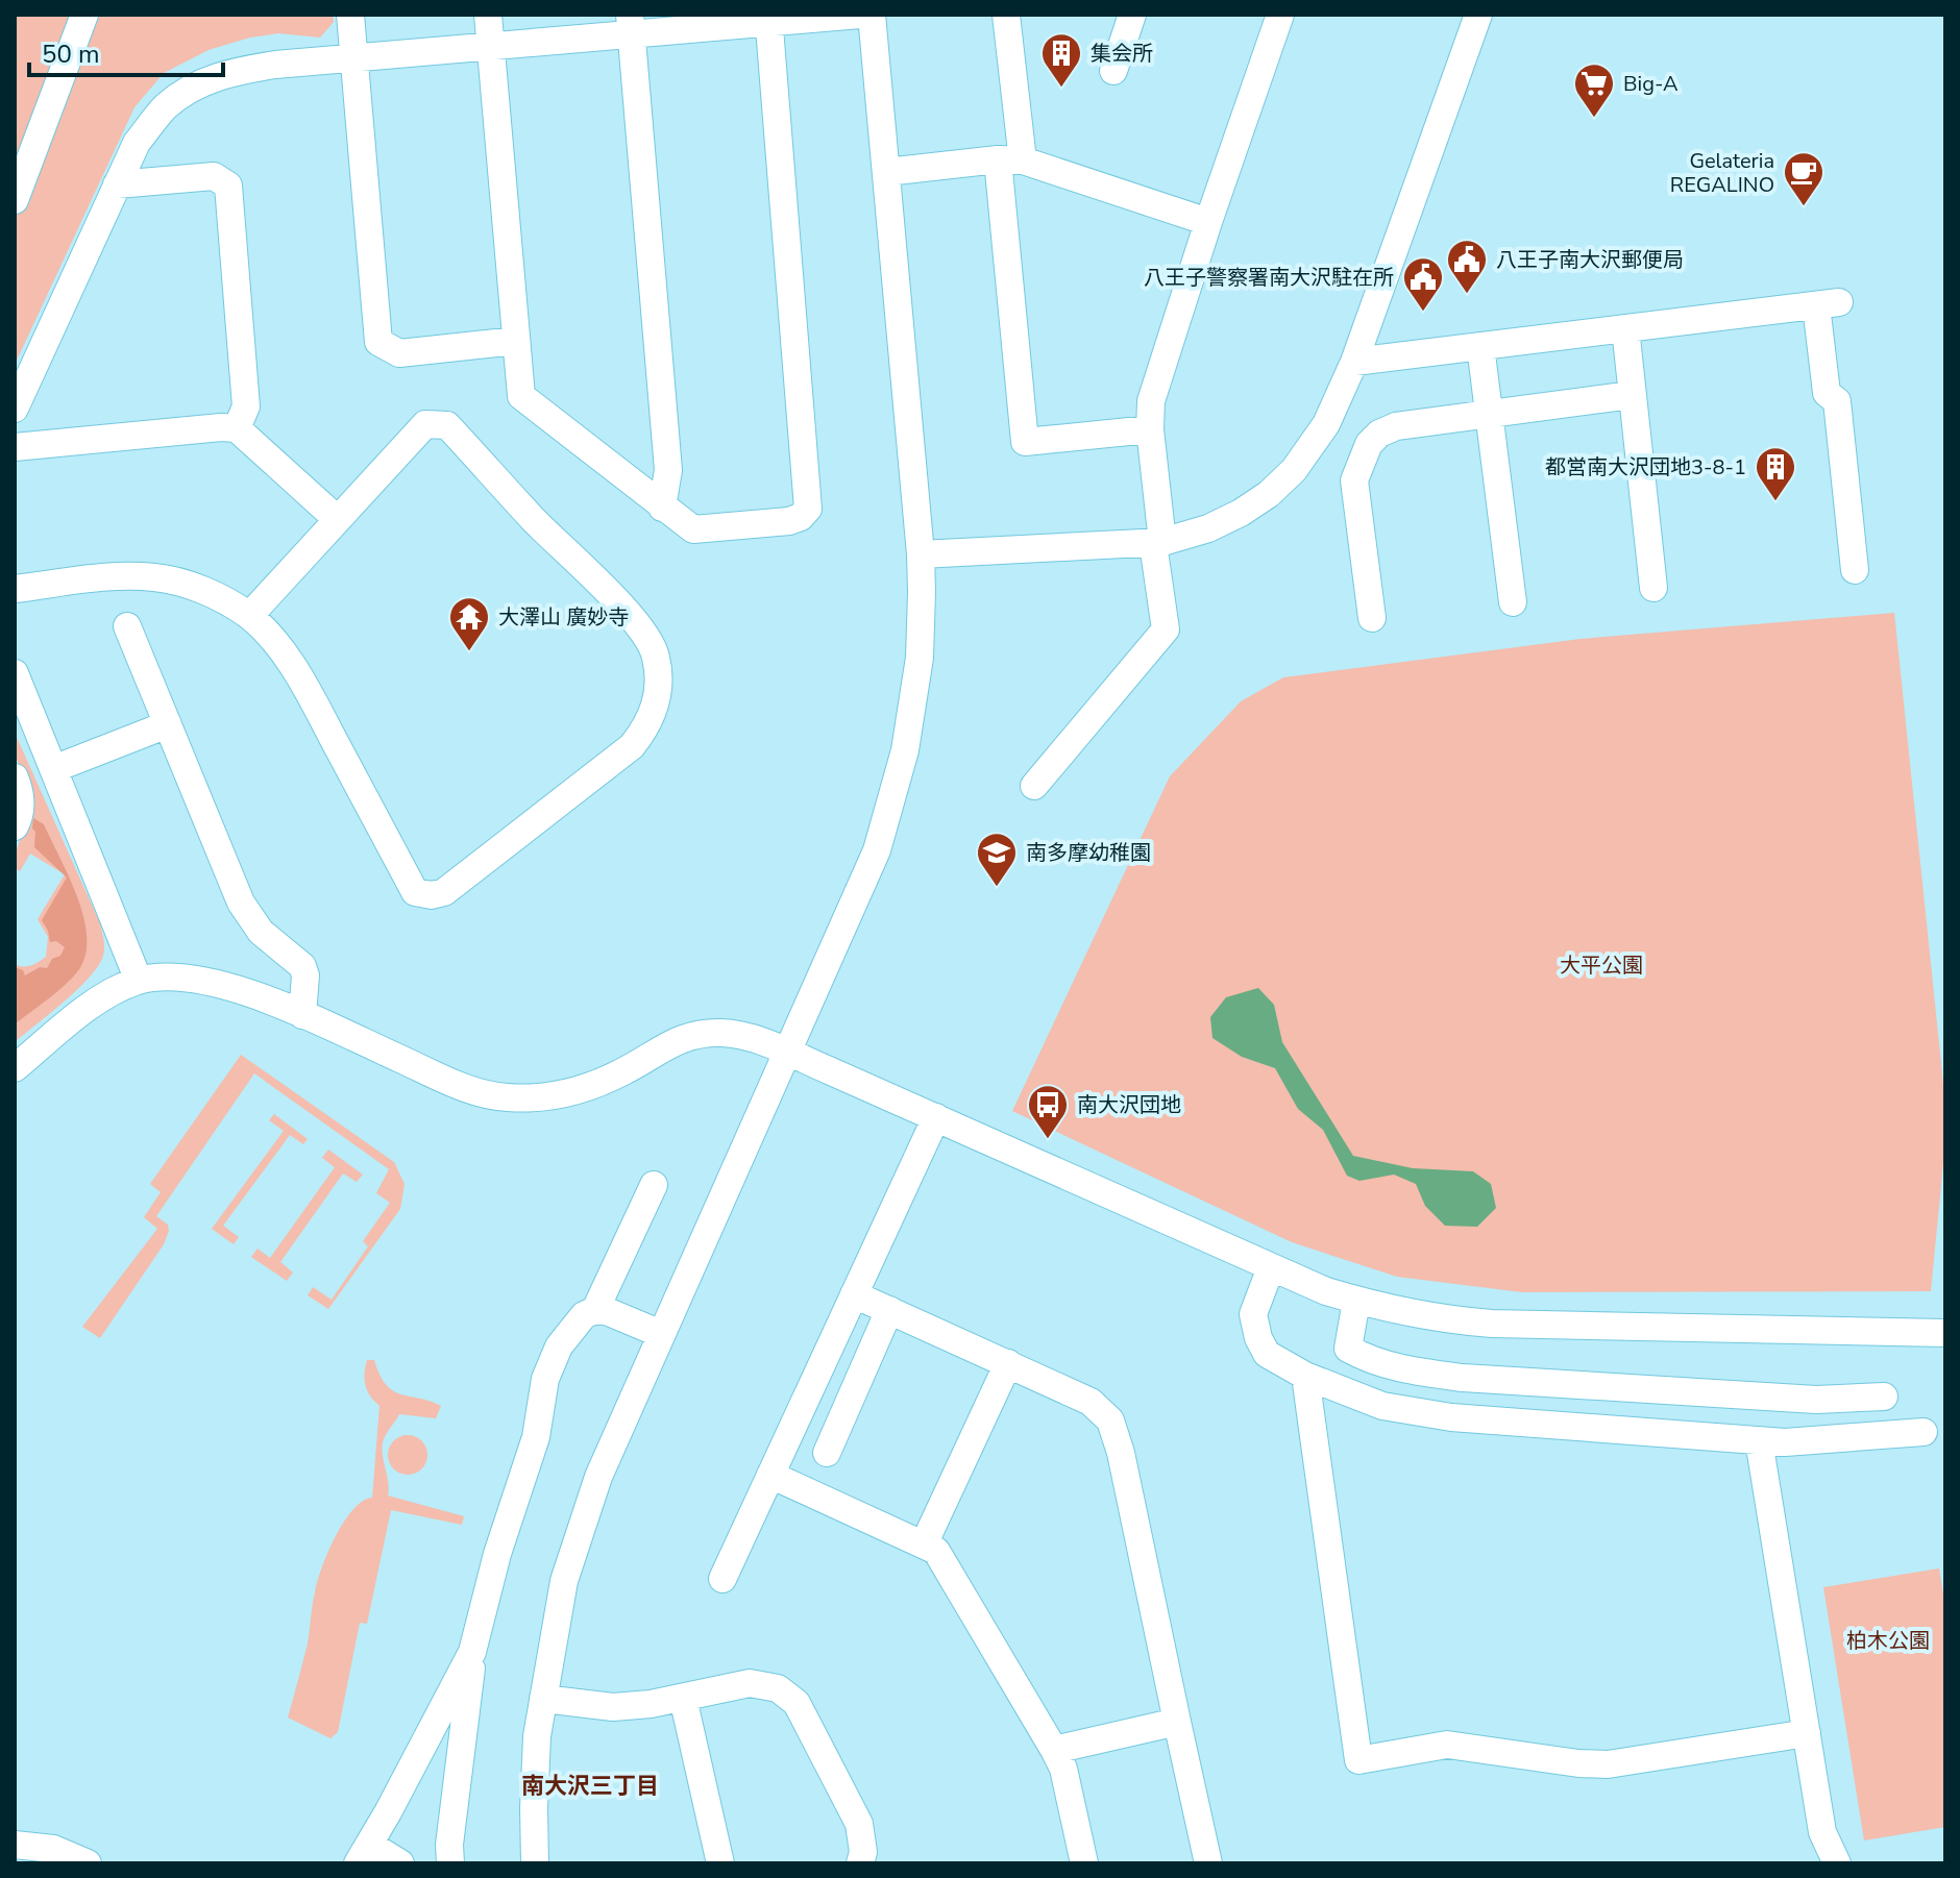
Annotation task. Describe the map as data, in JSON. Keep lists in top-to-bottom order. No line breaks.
{"districts":["南大沢三丁目"],"parks":["大平公園","柏木公園"],"places":{"building":["集会所","都営南大沢団地3-8-1"],"supermarket":["Big-A"],"cafe":["Gelateria REGALINO"],"public building":["八王子南大沢郵便局","八王子警察署南大沢駐在所"],"temple":["大澤山 廣妙寺"],"school or university":["南多摩幼稚園"],"bus stop":["南大沢団地"]},"scale_bar":"50 m"}
